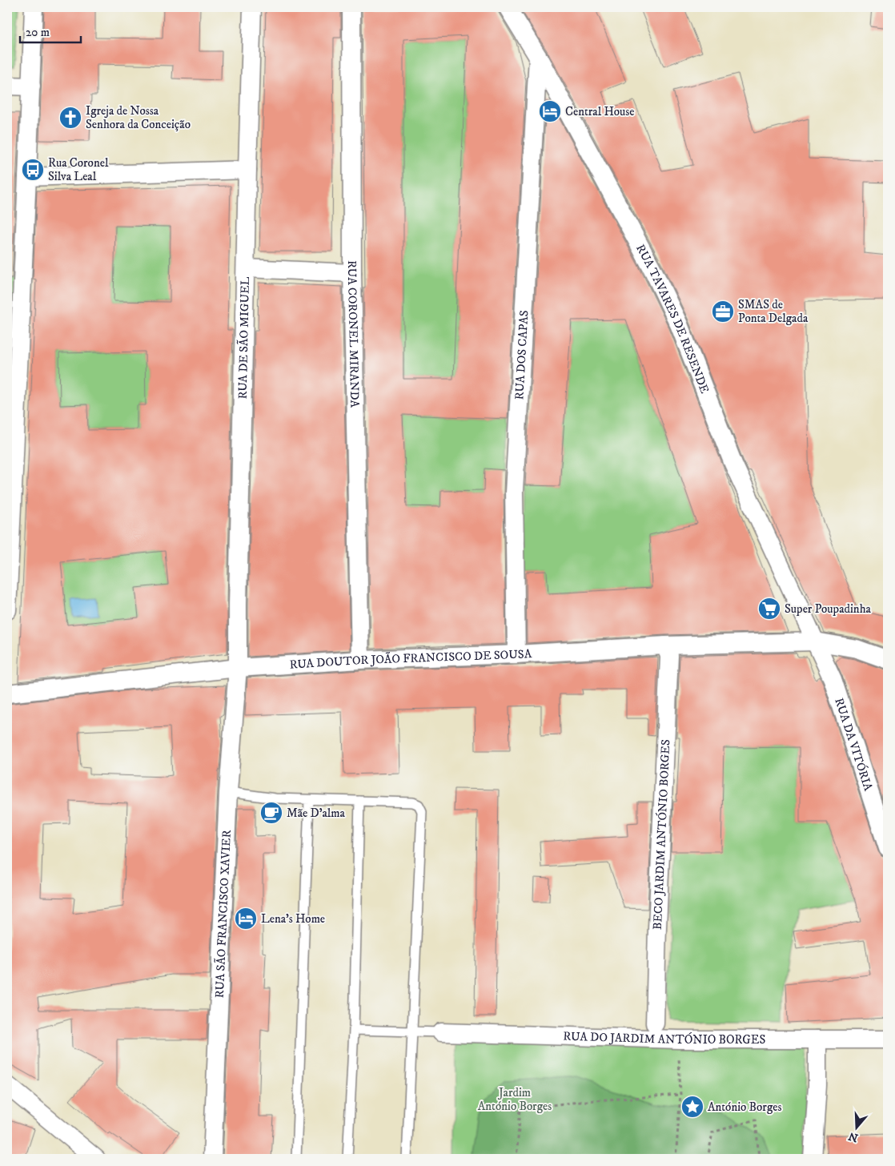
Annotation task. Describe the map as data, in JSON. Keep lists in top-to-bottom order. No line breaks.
{"streets":{"street":["RUA TAVARES DE RESENDE","RUA CORONEL MIRANDA","RUA DE SÃO MIGUEL","RUA DOS CAPAS","RUA DOUTOR JOÃO FRANCISCO DE SOUSA","RUA DA VITÓRIA","BECO JARDIM ANTÓNIO BORGES","RUA SÃO FRANCISCO XAVIER","RUA DO JARDIM ANTÓNIO BORGES"]},"crossings":[["RUA TAVARES DE RESENDE","RUA DOS CAPAS"],["RUA TAVARES DE RESENDE","RUA DOUTOR JOÃO FRANCISCO DE SOUSA"],["RUA TAVARES DE RESENDE","RUA DA VITÓRIA"],["RUA CORONEL MIRANDA","RUA DOUTOR JOÃO FRANCISCO DE SOUSA"],["RUA DE SÃO MIGUEL","RUA DOUTOR JOÃO FRANCISCO DE SOUSA"],["RUA DE SÃO MIGUEL","RUA SÃO FRANCISCO XAVIER"],["RUA DOS CAPAS","RUA DOUTOR JOÃO FRANCISCO DE SOUSA"],["RUA DOUTOR JOÃO FRANCISCO DE SOUSA","RUA DA VITÓRIA"],["RUA DOUTOR JOÃO FRANCISCO DE SOUSA","BECO JARDIM ANTÓNIO BORGES"],["RUA DOUTOR JOÃO FRANCISCO DE SOUSA","RUA SÃO FRANCISCO XAVIER"]],"parks":["Jardim António Borges"],"places":{"hotel":["Central House","Lena's Home"],"church":["Igreja de Nossa Senhora da Conceição"],"bus stop":["Rua Coronel Silva Leal"],"office":["SMAS de Ponta Delgada"],"supermarket":["Super Poupadinha"],"cafe":["Mãe D’alma"],"place":["António Borges"]},"scale_bar":"20 m","north":"bottom"}
